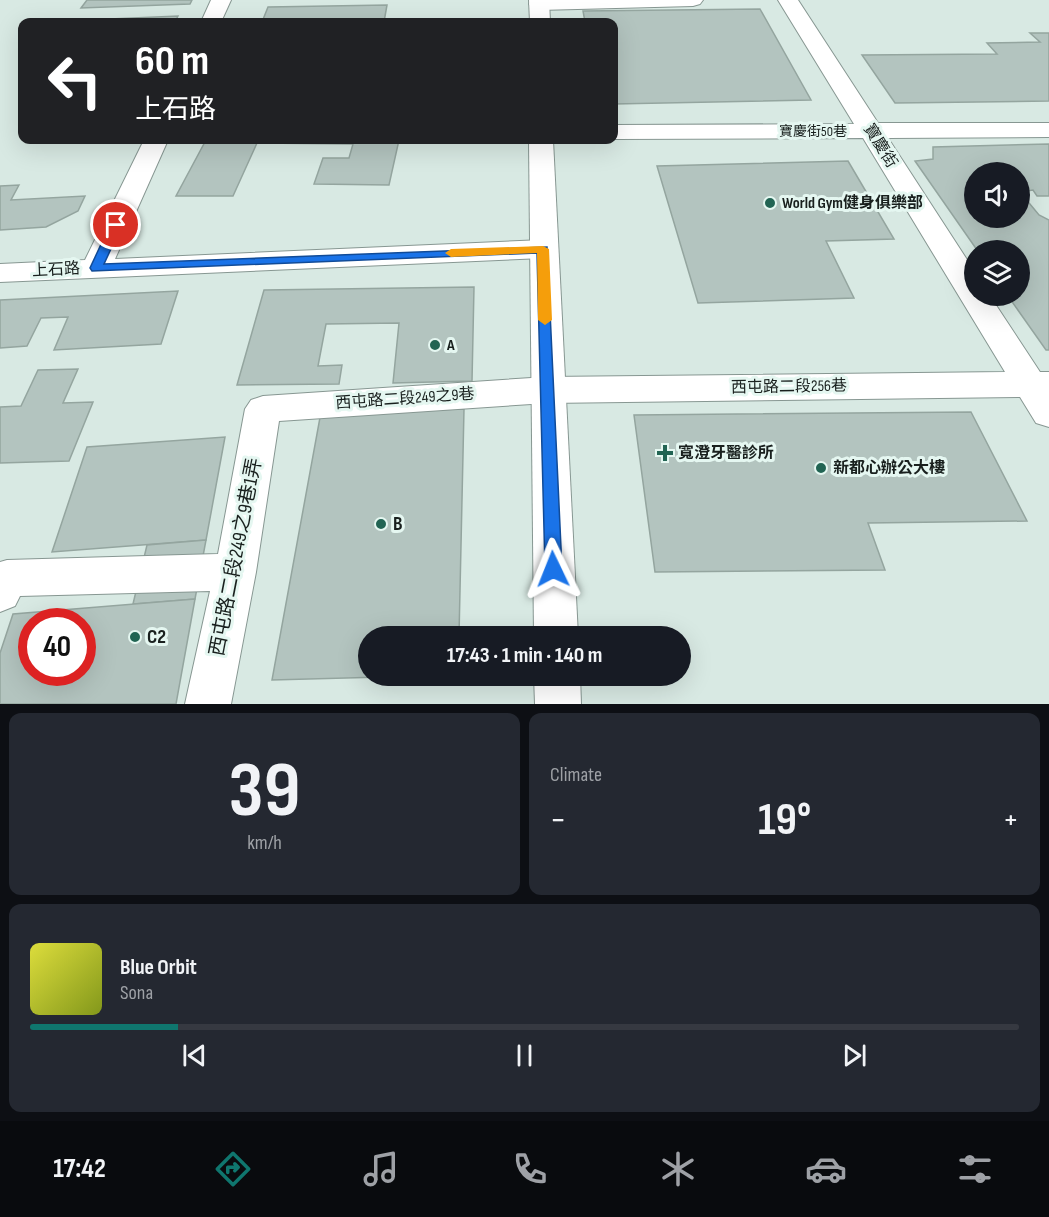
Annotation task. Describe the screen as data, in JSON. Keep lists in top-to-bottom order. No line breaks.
{"streets":{"street":["寶慶街50巷","寶慶街","上石路","西屯路二段256巷","西屯路二段249之9巷","西屯路二段249之9巷1弄"]},"crossings":[["寶慶街50巷","寶慶街"],["寶慶街","西屯路二段256巷"],["西屯路二段256巷","西屯路二段249之9巷"],["西屯路二段249之9巷","西屯路二段249之9巷1弄"]],"places":{"other":["World Gym健身俱樂部","A","新都心辦公大樓","B","C2"],"health":["寬澄牙醫診所"]},"page":{"turn":["60 m","上石路"],"limit":"40","trip":"17:43 · 1 min · 140 m","tile":[["39","km/h"],"Climate"],"heat":["−","19°","+"],"song":["Blue Orbit","Sona"],"tabs":"17:42"}}
